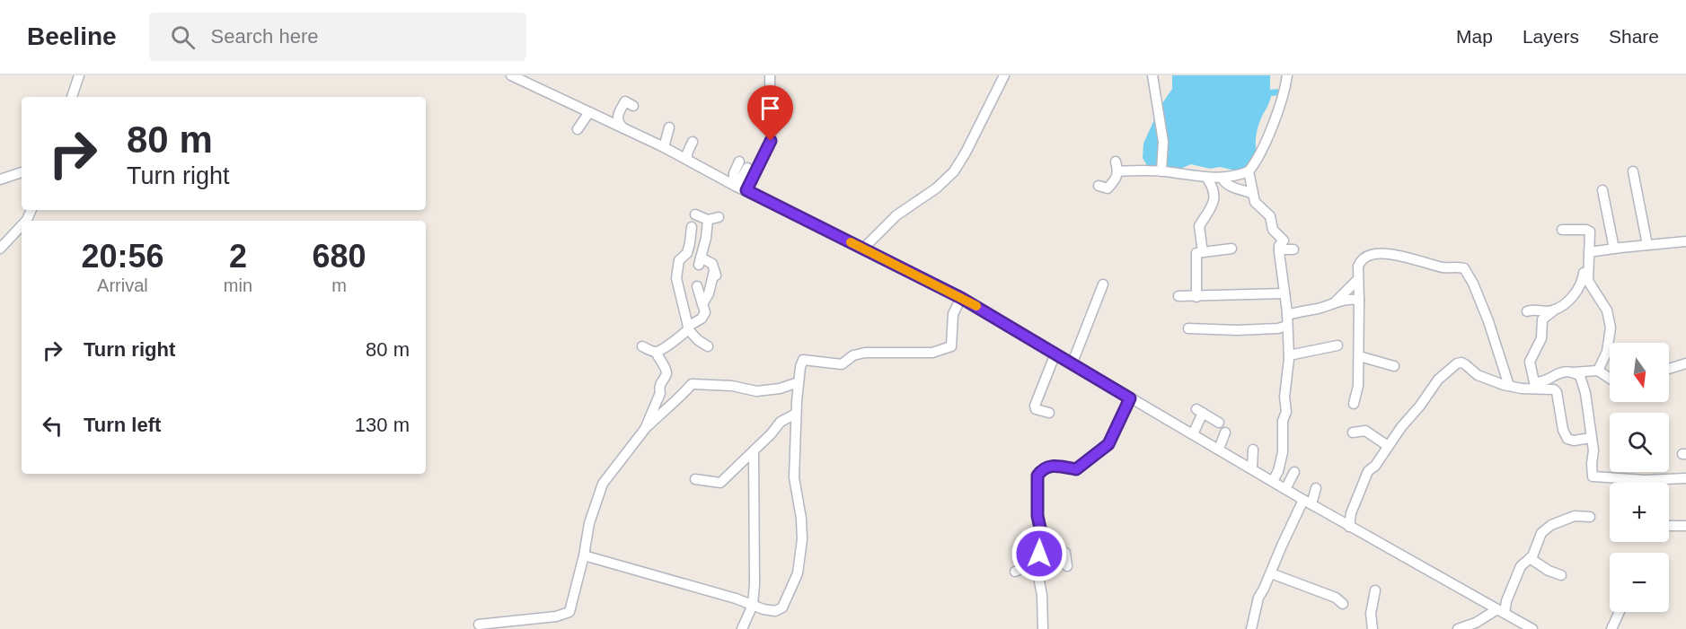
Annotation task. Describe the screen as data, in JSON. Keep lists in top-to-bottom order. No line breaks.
{"north":"bottom","page":{"header":"Beeline","search":"Search here","nav":["Map","Layers","Share"],"turn":["80 m","Turn right"],"eta":["20:56","Arrival","2","min","680","m"],"list":[{"name":"Turn right","value":"80 m"},{"name":"Turn left","value":"130 m"}],"map_buttons":["+","−"]}}
